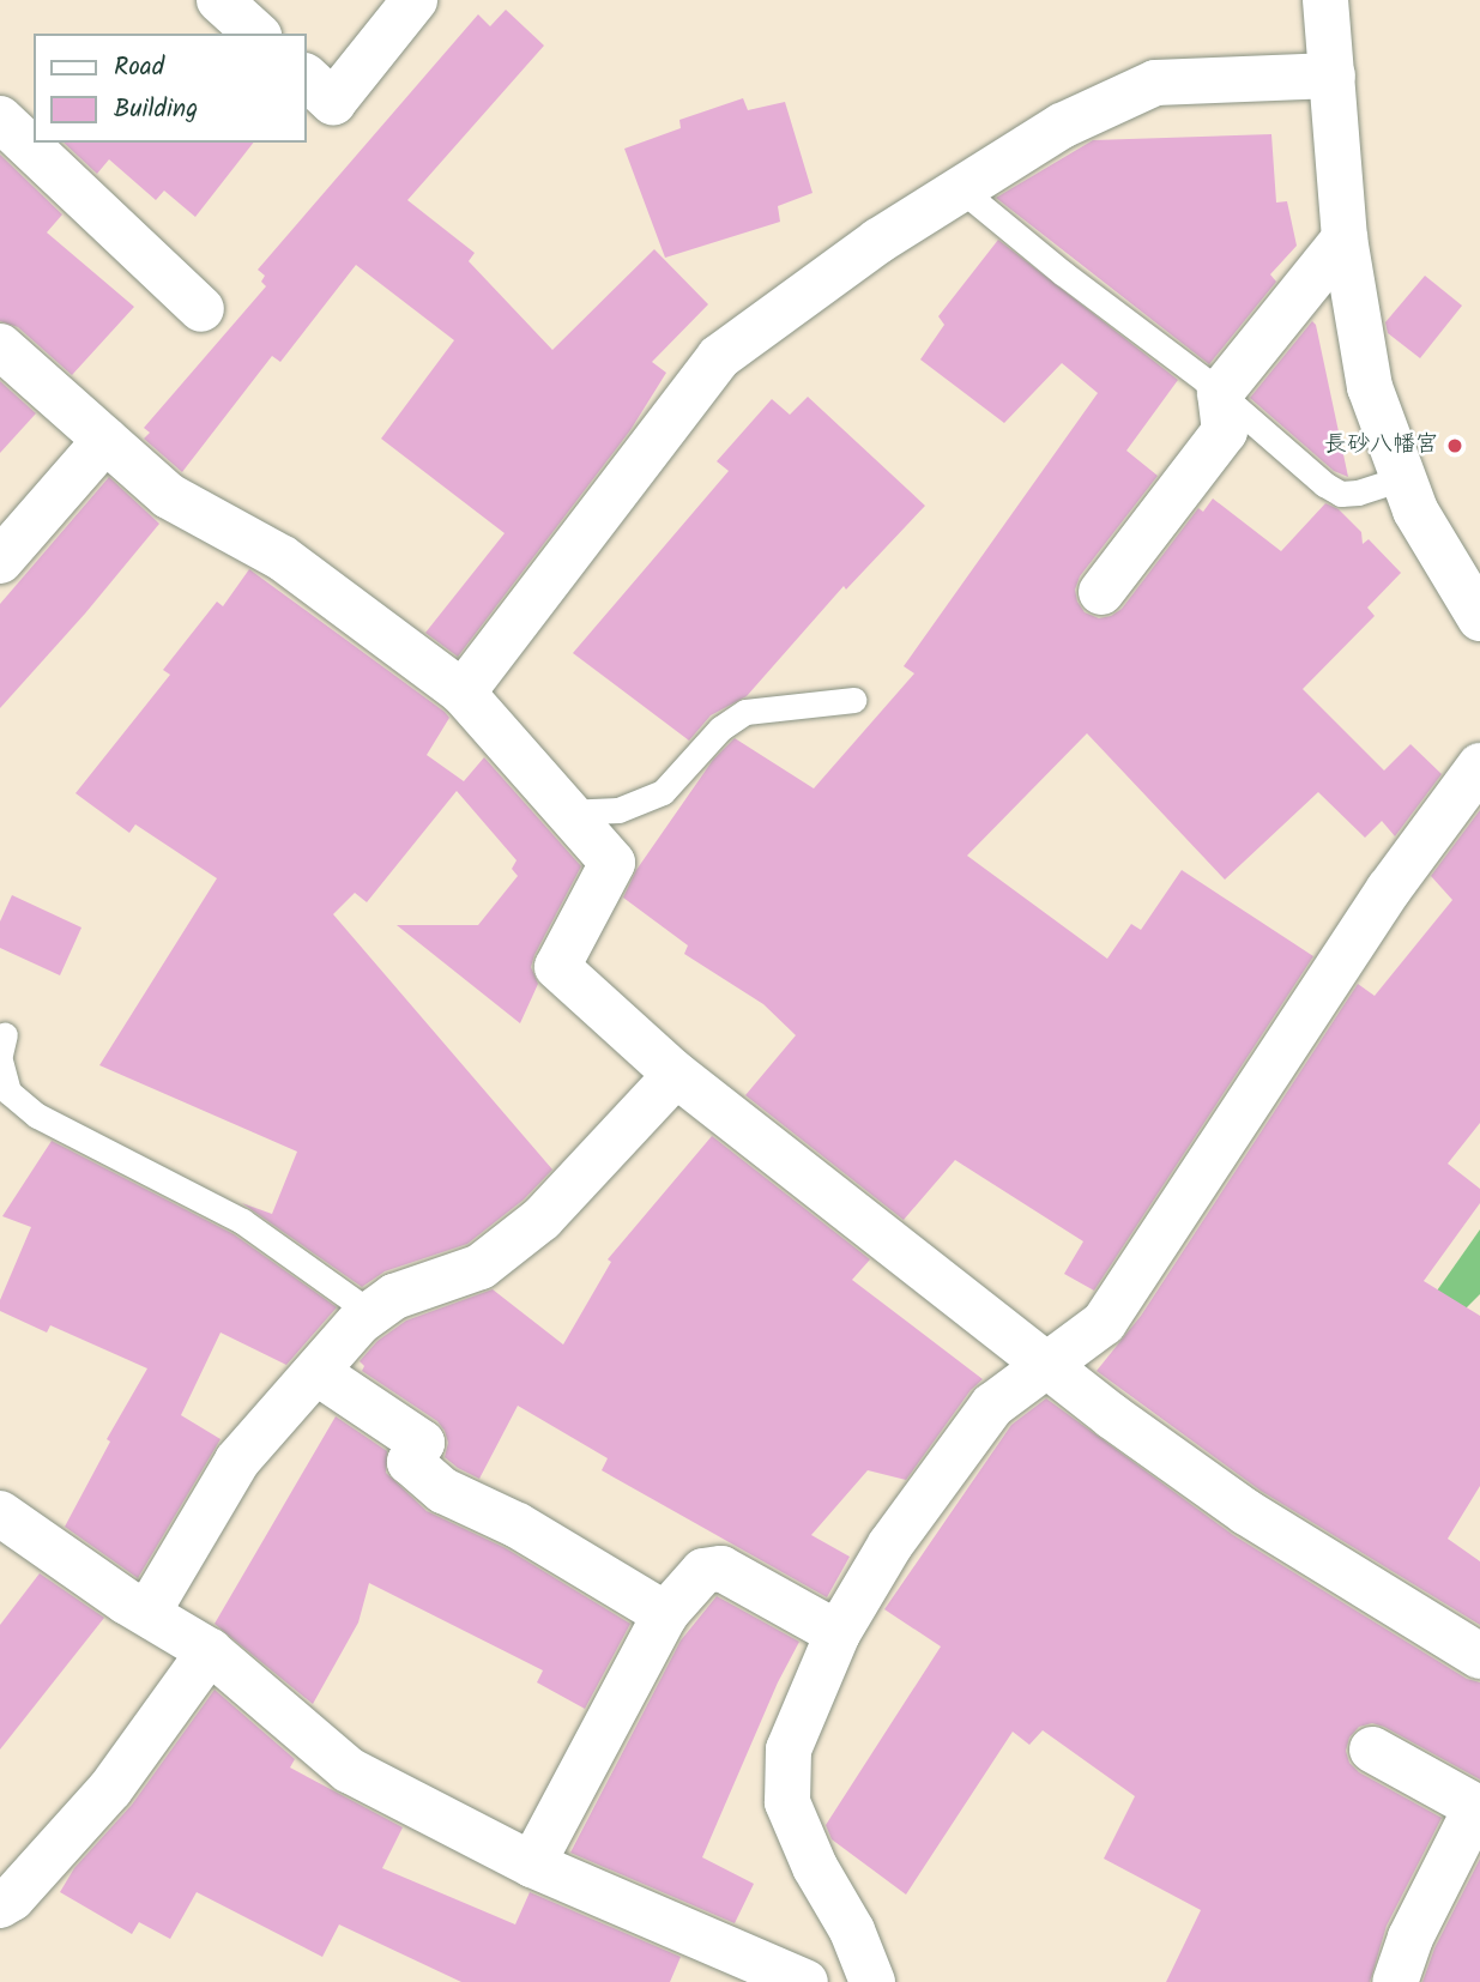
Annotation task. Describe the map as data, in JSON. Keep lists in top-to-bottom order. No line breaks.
{"places":["長砂八幡宮"],"legend":["Road","Building"]}
